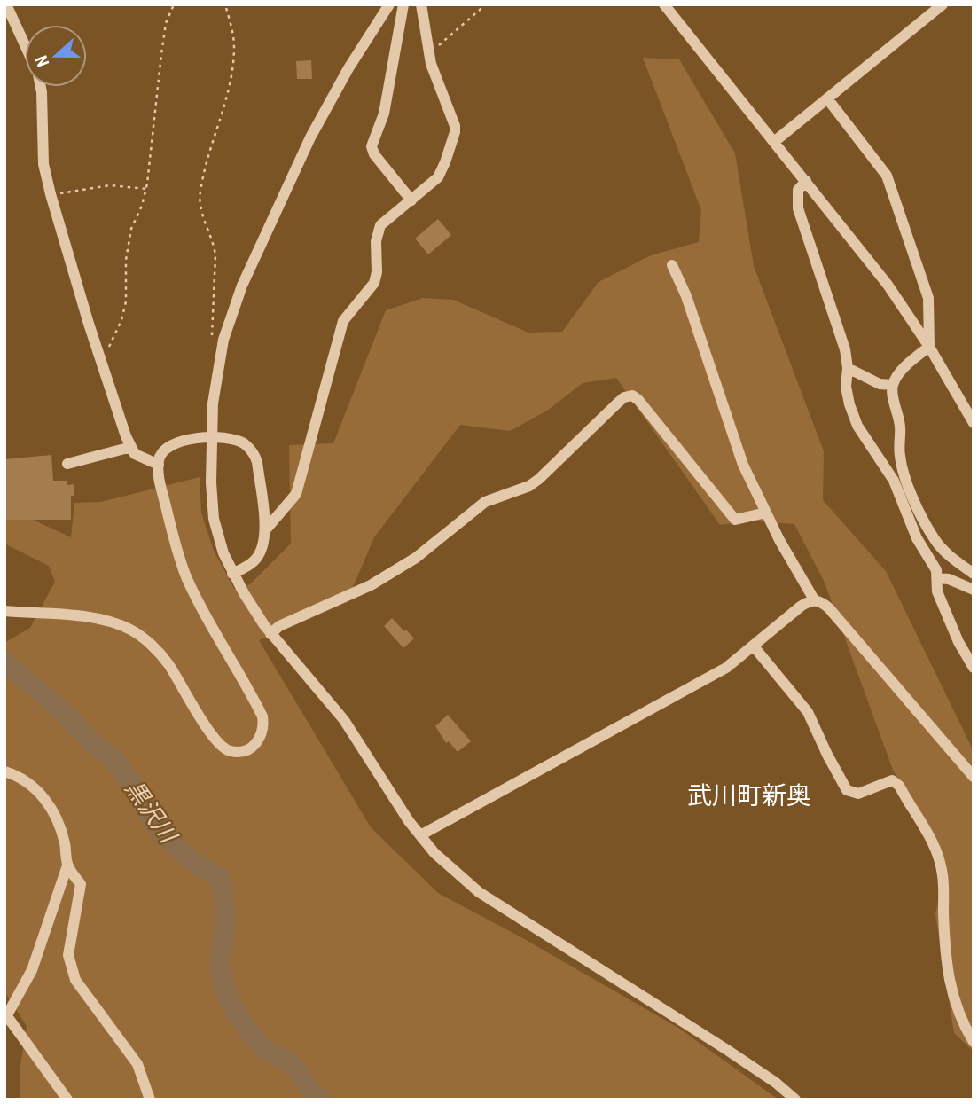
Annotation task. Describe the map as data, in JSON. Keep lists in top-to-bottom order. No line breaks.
{"districts":["武川町新奥"],"water":["黒沢川"],"north":"left"}
